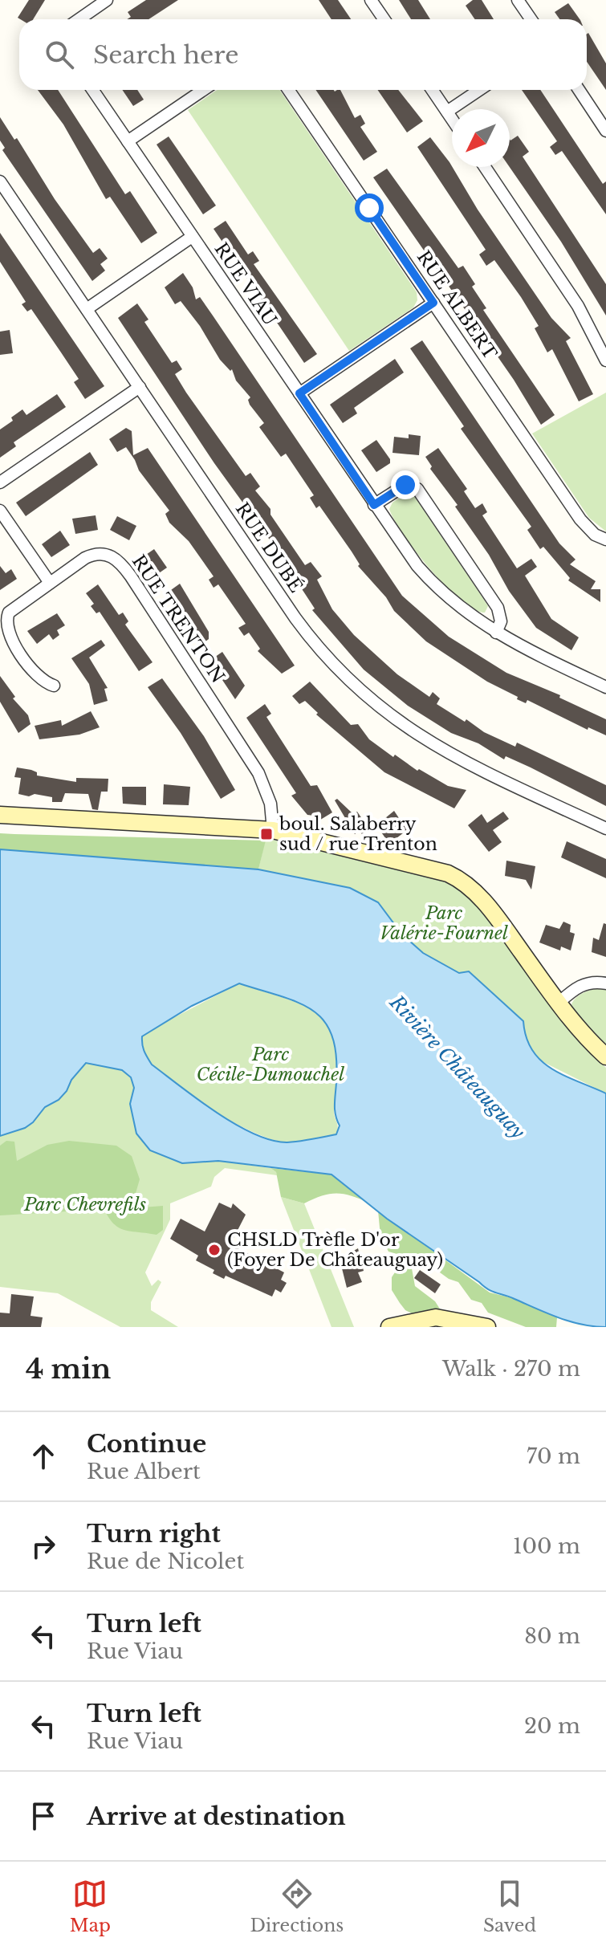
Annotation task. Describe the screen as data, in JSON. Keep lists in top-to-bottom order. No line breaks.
{"streets":{"street":["RUE VIAU","RUE ALBERT","RUE DUBÉ","RUE TRENTON"]},"water":["Rivière Châteauguay"],"parks":["Parc Valérie-Fournel","Parc Cécile-Dumouchel","Parc Chevrefils"],"places":{"transit":["boul. Salaberry sud / rue Trenton"],"other":["CHSLD Trèfle D'or (Foyer De Châteauguay)"]},"north":"bottom left","page":{"search":"Search here","heading":["4 min","Walk · 270 m"],"list":[["Continue","Rue Albert","70 m"],["Turn right","Rue de Nicolet","100 m"],["Turn left","Rue Viau","80 m"],["Turn left","Rue Viau","20 m"],"Arrive at destination"],"nav":["Map","Directions","Saved"]}}
